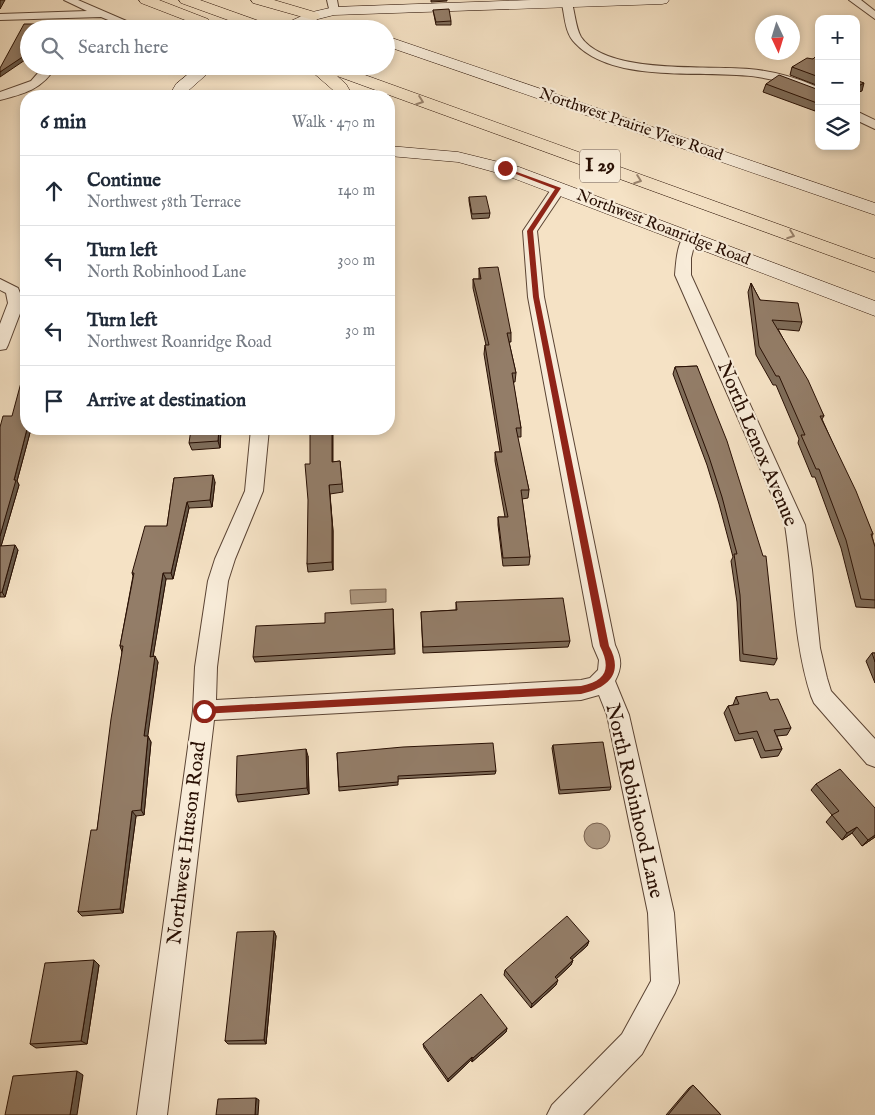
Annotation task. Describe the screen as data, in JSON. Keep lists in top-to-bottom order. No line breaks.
{"streets":{"highway":["I 29"],"street":["Northwest Prairie View Road","Northwest Roanridge Road","North Lenox Avenue","North Robinhood Lane","Northwest Hutson Road"]},"crossings":[["Northwest Roanridge Road","North Lenox Avenue"],["Northwest Roanridge Road","North Robinhood Lane"]],"north":"bottom","page":{"map_buttons":["+","−"],"search":"Search here","heading":["6 min","Walk · 470 m"],"list":[["Continue","Northwest 58th Terrace","140 m"],["Turn left","North Robinhood Lane","300 m"],["Turn left","Northwest Roanridge Road","30 m"],"Arrive at destination"]}}
